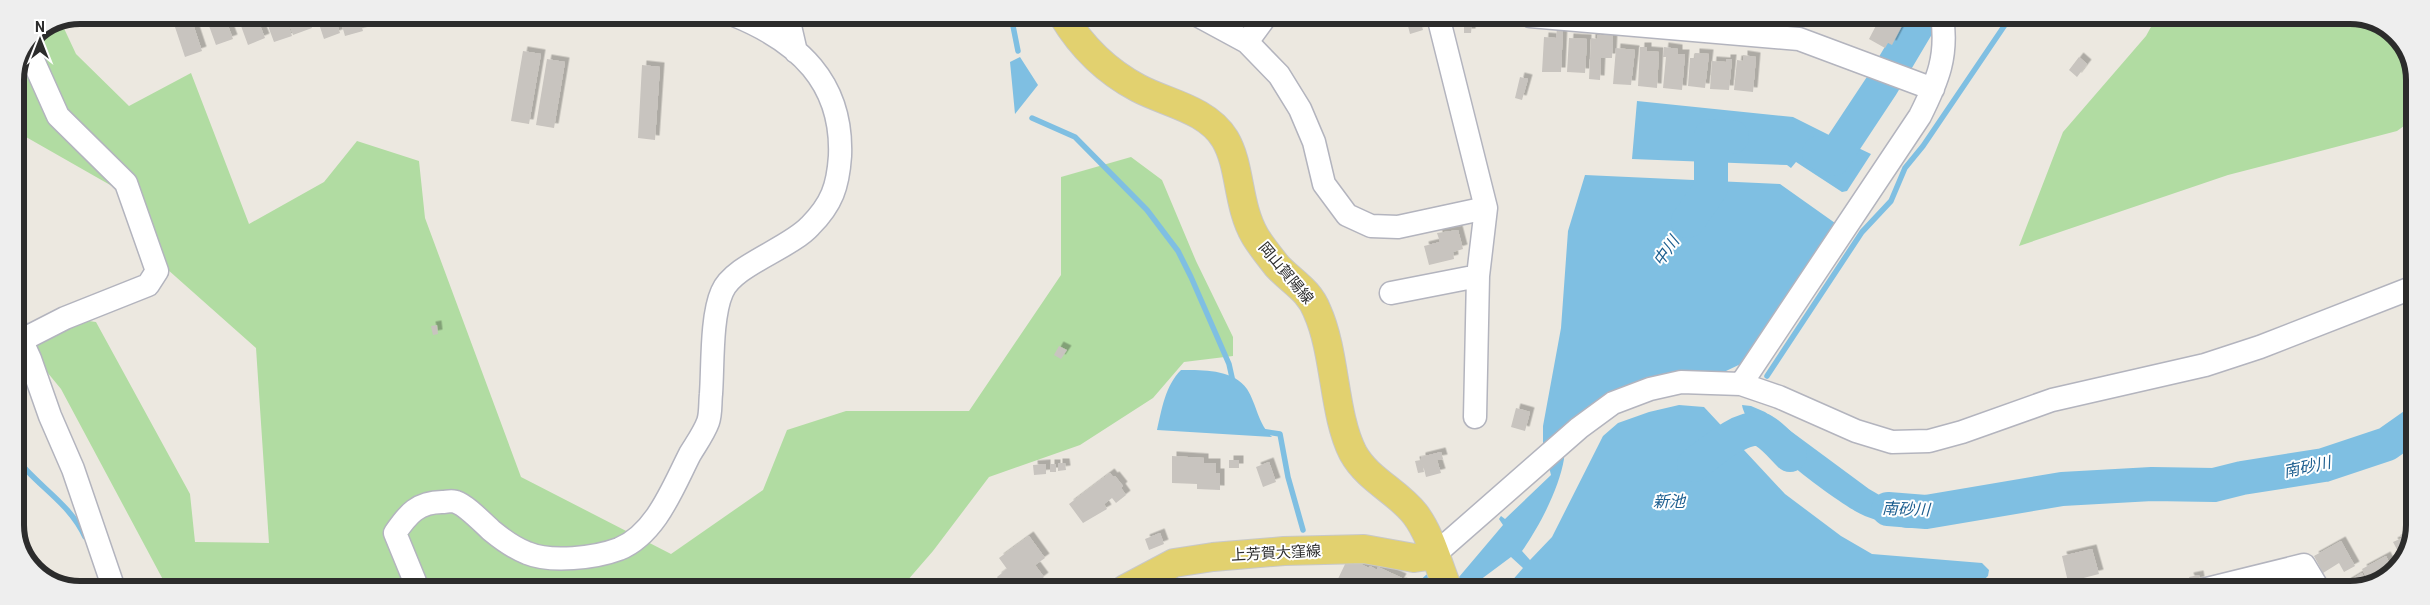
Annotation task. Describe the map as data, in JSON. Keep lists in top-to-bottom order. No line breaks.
{"streets":{"main road":["岡山賀陽線","上芳賀大窪線"]},"crossings":[["岡山賀陽線","上芳賀大窪線"]],"water":["中川","南砂川","新池"],"north":"top"}
